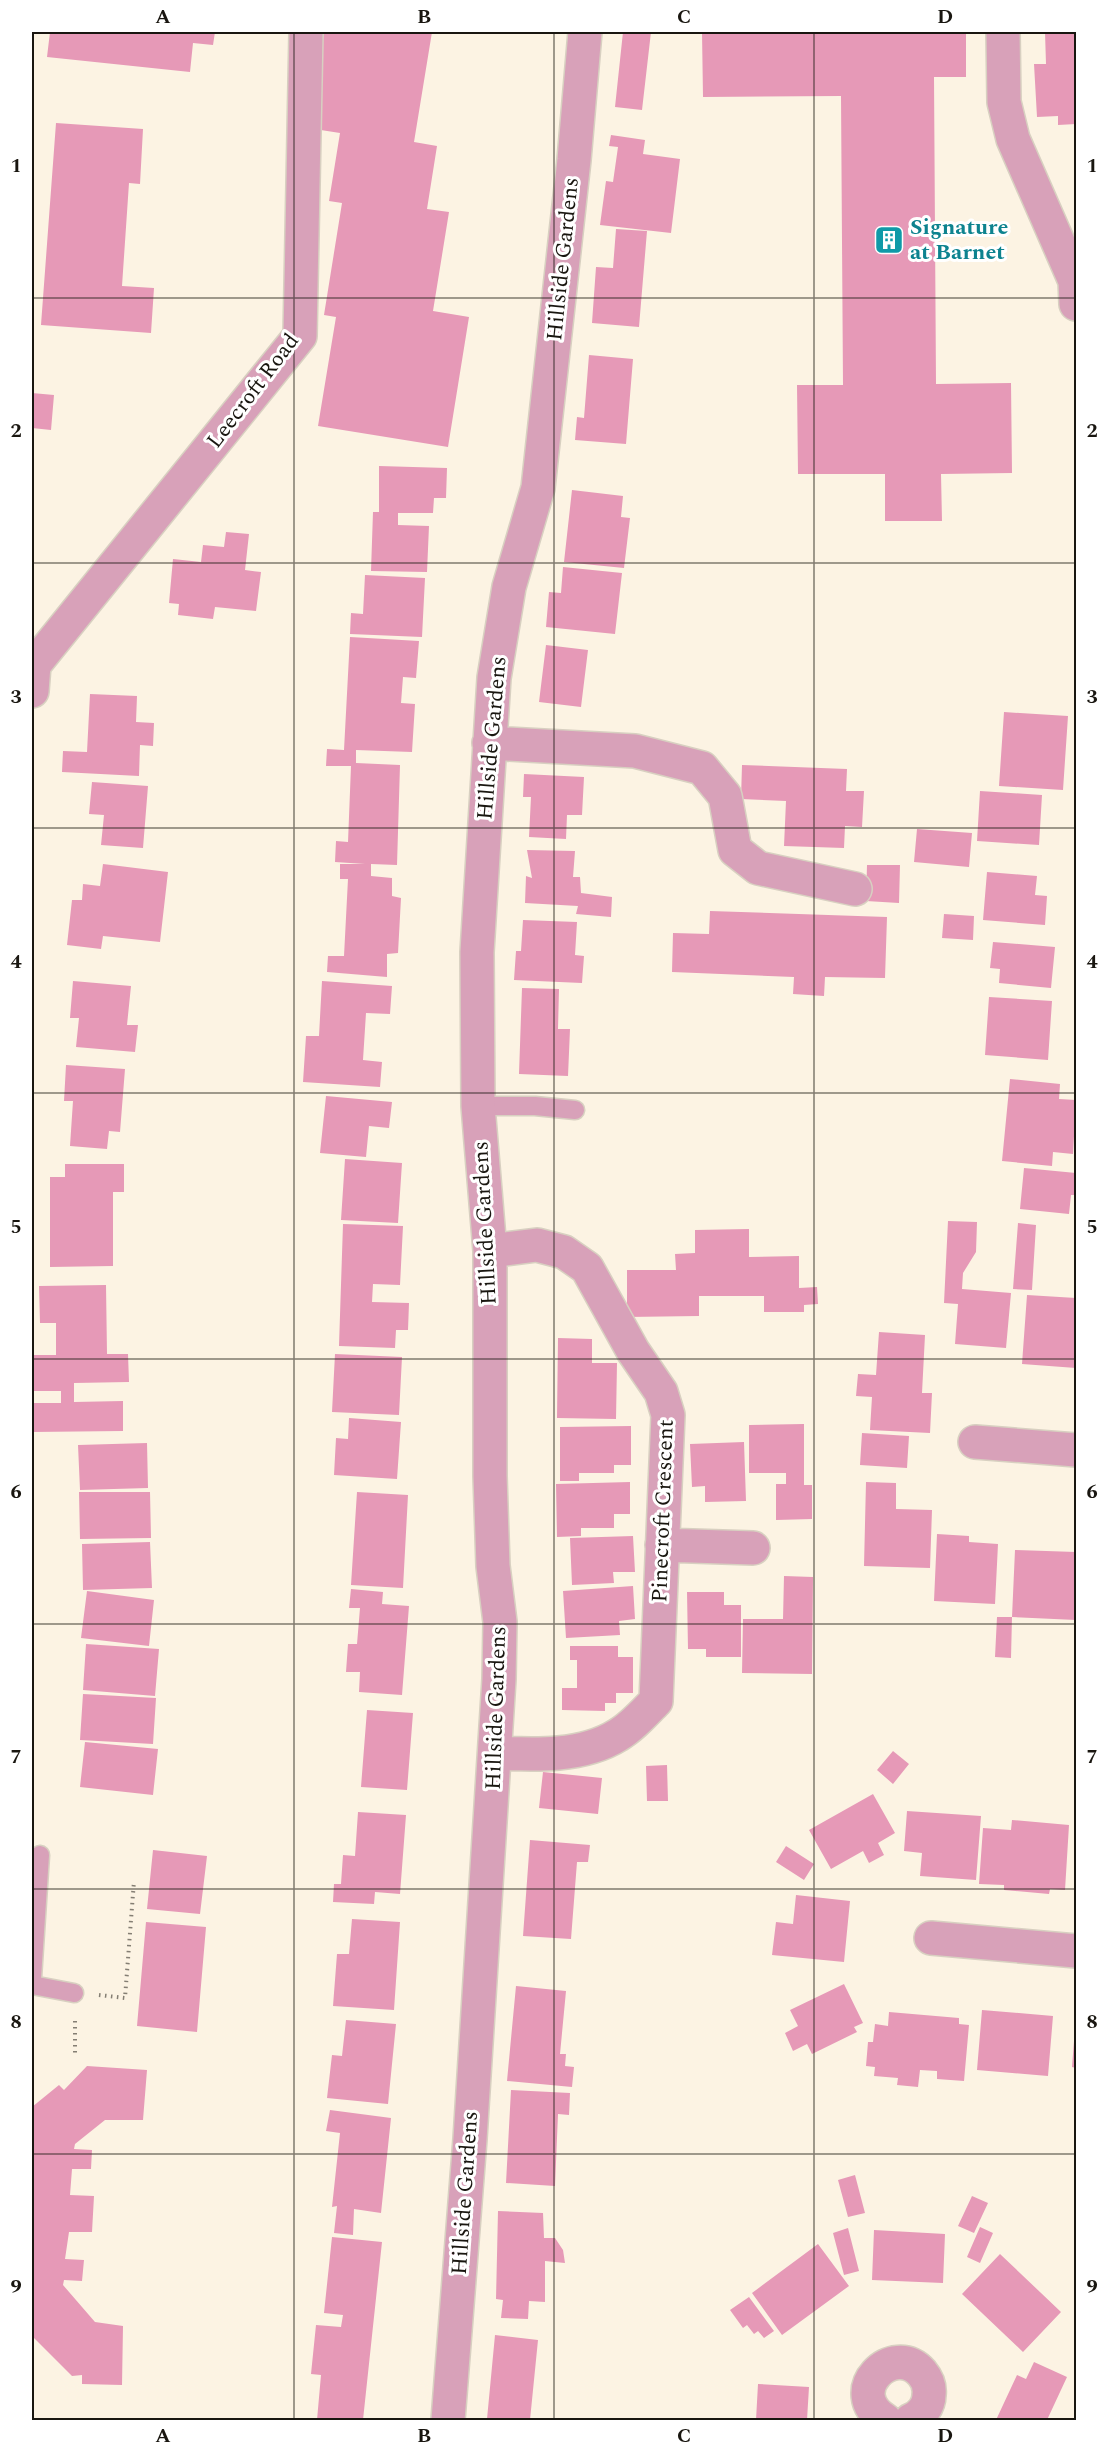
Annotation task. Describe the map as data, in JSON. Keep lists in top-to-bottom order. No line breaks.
{"streets":{"street":["Hillside Gardens","Leecroft Road","Pinecroft Crescent"]},"crossings":[["Hillside Gardens","Pinecroft Crescent"]],"places":{"building":["Signature at Barnet"]},"grid":{"columns":["A","B","C","D"],"rows":["1","2","3","4","5","6","7","8","9"]}}
